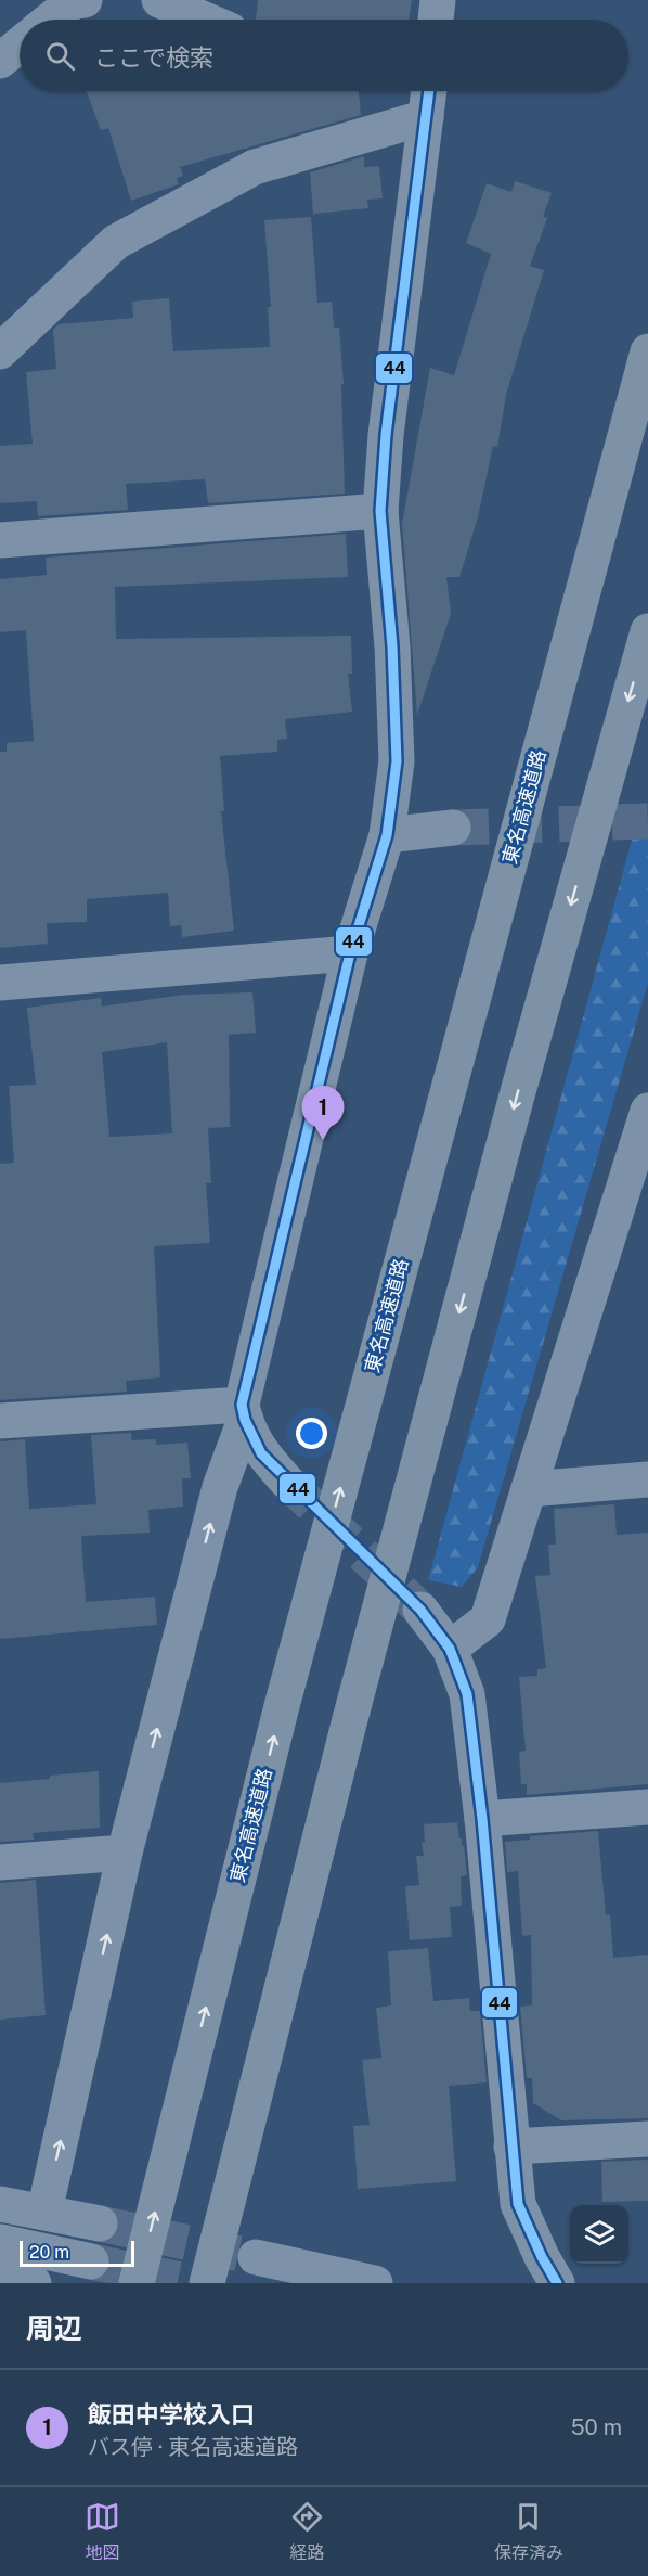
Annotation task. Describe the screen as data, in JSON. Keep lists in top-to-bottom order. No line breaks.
{"streets":{"highway":["東名高速道路"]},"lines":["transit line 44"],"scale_bar":"20 m","page":{"search":"ここで検索","pins":"1","scale":"20 m","heading":"周辺","list":[{"mark":"1","name":"飯田中学校入口","note":"バス停 · 東名高速道路","value":"50 m"}],"nav":["地図","経路","保存済み"]}}
